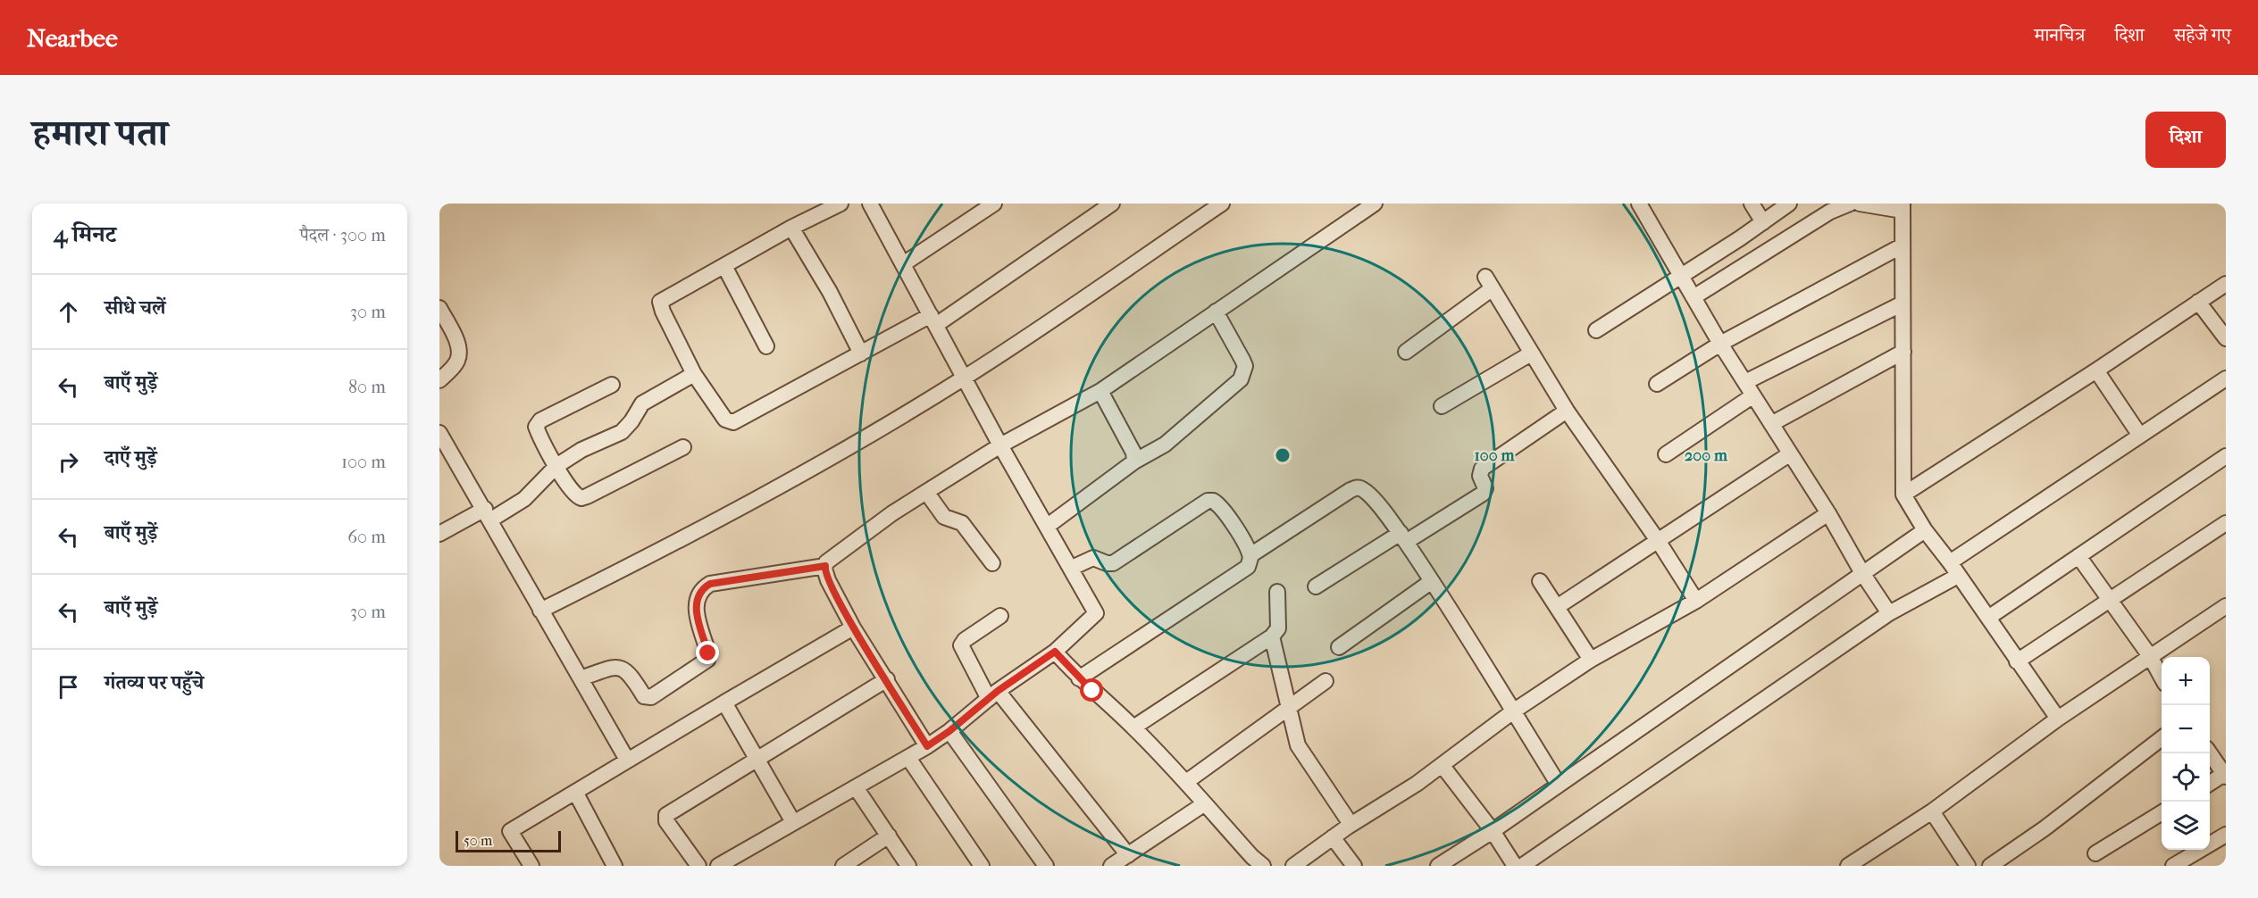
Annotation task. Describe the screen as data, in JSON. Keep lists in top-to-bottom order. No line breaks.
{"scale_bar":"50 m","page":{"header":"Nearbee","nav":["मानचित्र","दिशा","सहेजे गए"],"title":"हमारा पता","buttons":"दिशा","heading":["4 मिनट","पैदल · 300 m"],"list":[["सीधे चलें","30 m"],["बाएँ मुड़ें","80 m"],["दाएँ मुड़ें","100 m"],["बाएँ मुड़ें","60 m"],["बाएँ मुड़ें","30 m"],"गंतव्य पर पहुँचे"],"map_buttons":["+","−"],"scale":"50 m"},"rings":["100 m","200 m"]}
